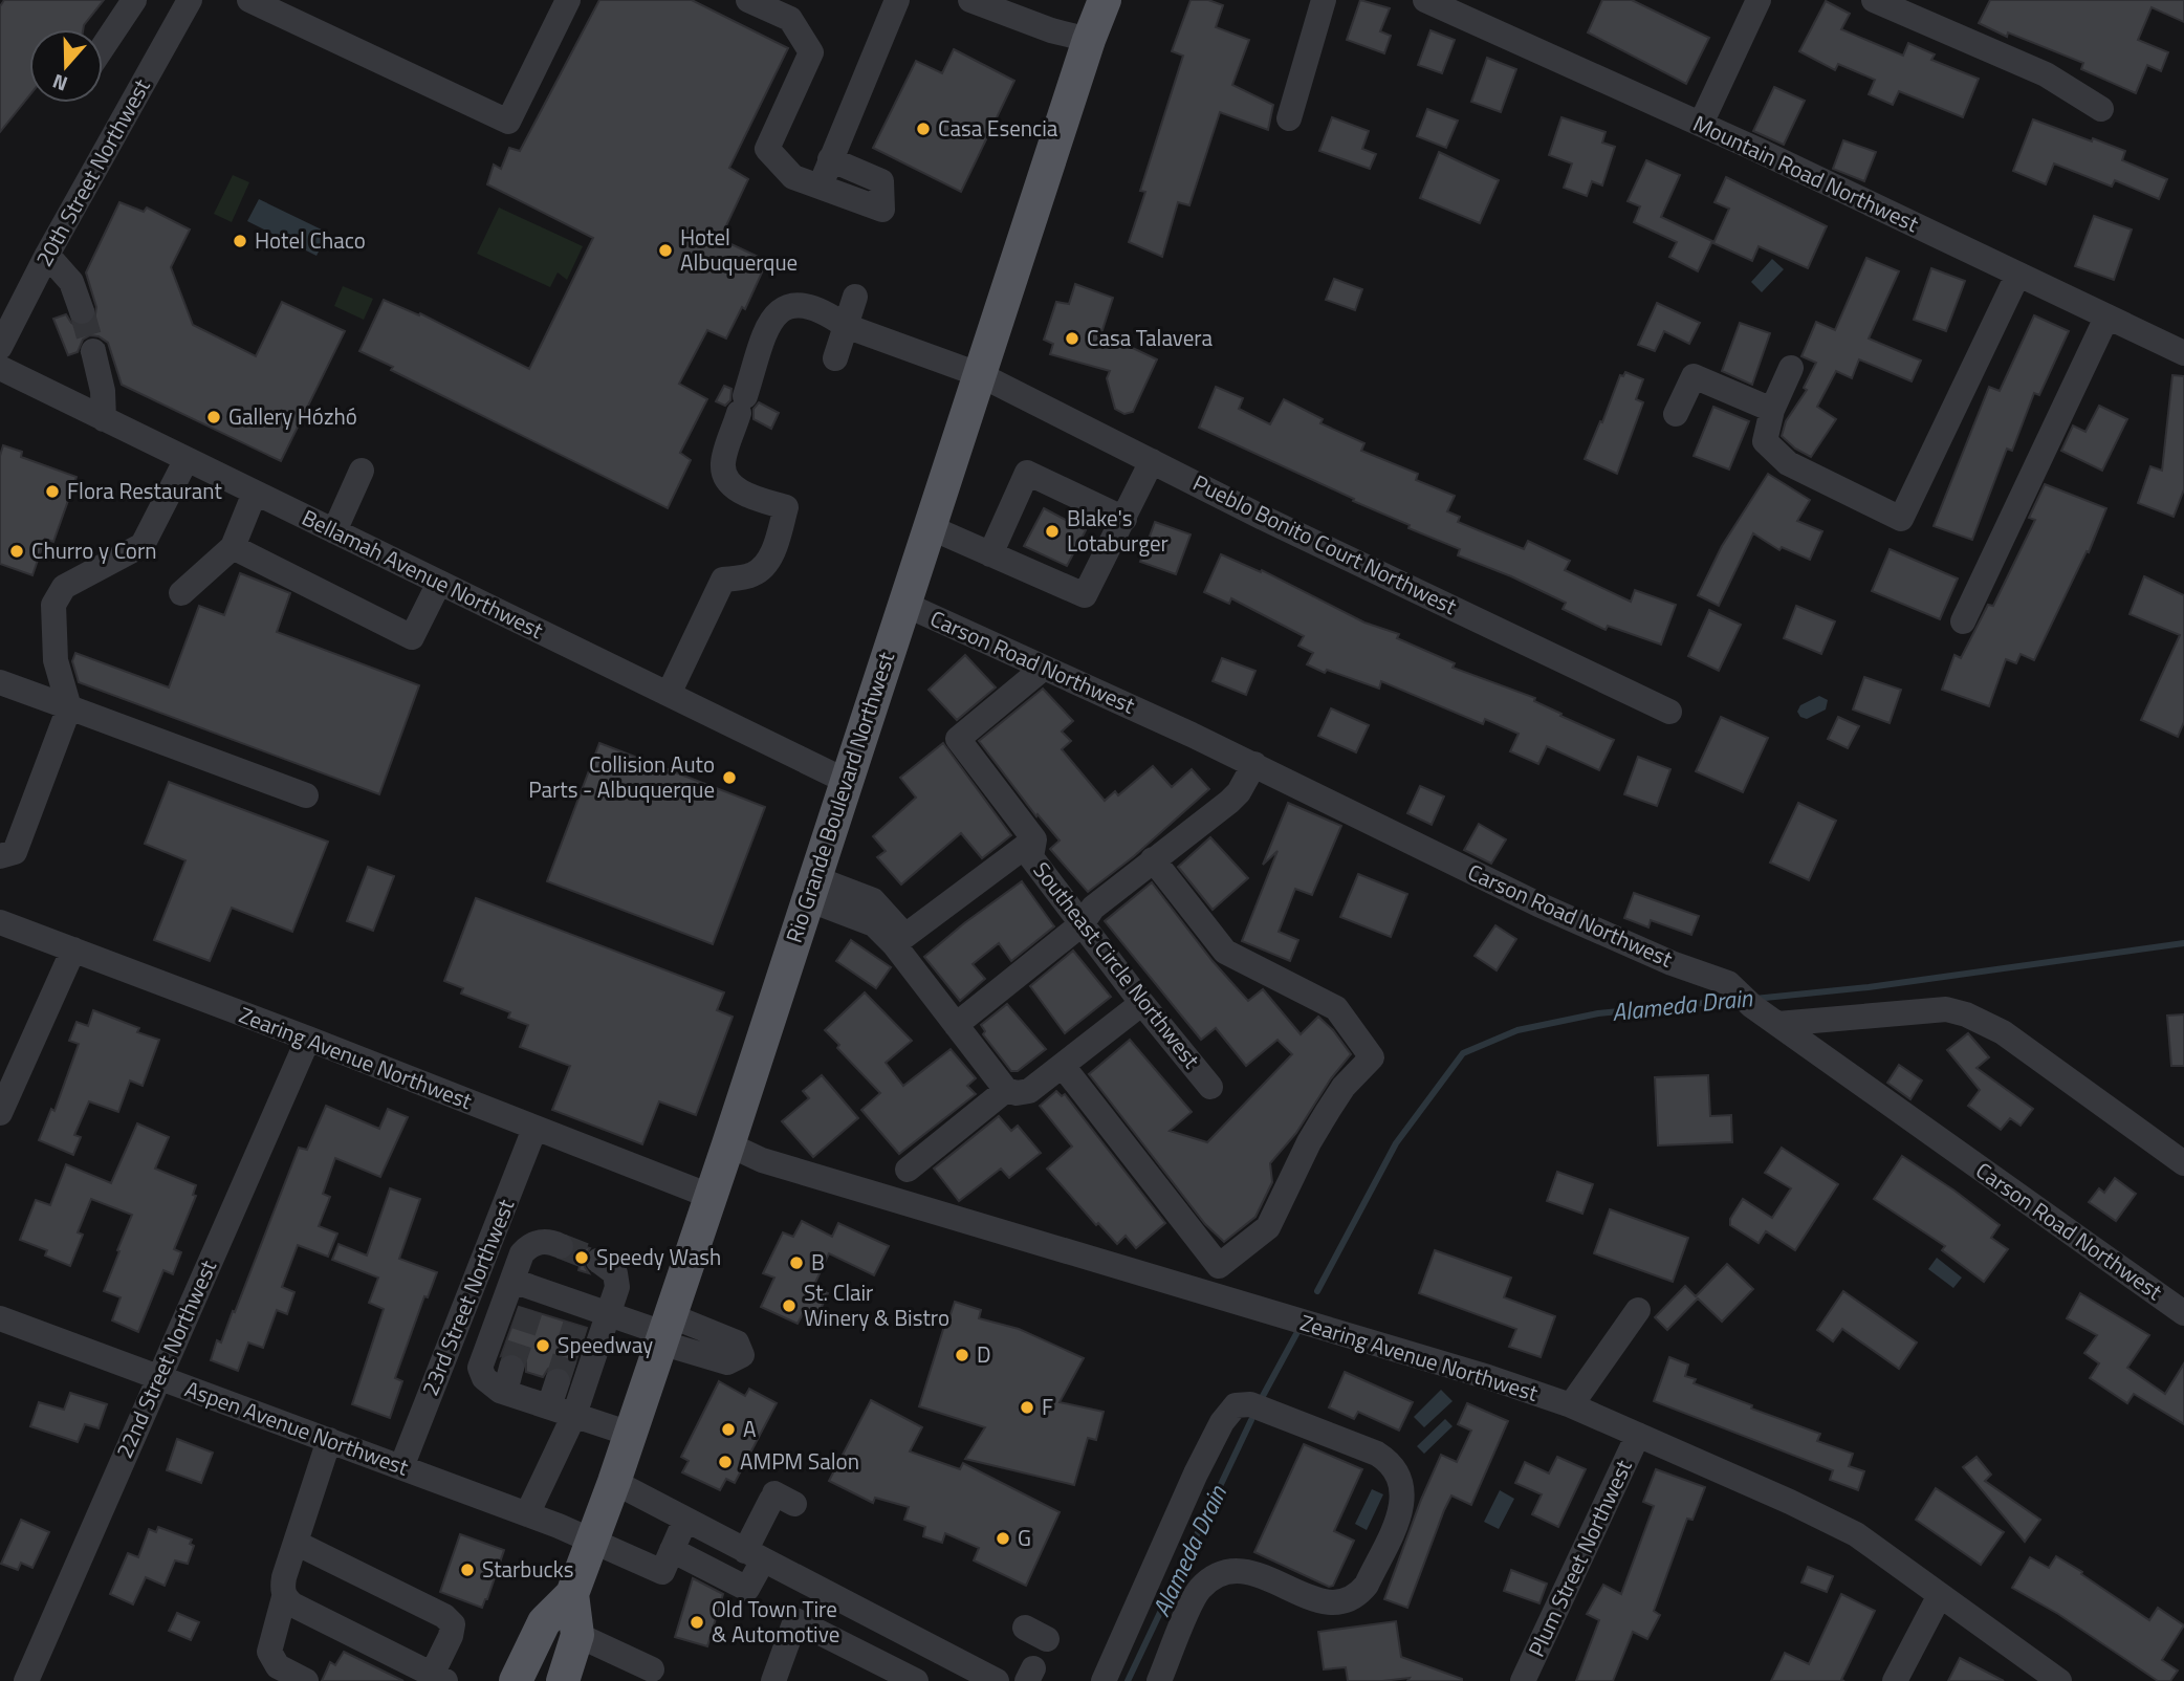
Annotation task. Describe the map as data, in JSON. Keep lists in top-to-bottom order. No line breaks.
{"streets":{"main road":["Rio Grande Boulevard Northwest"],"street":["20th Street Northwest","Mountain Road Northwest","Pueblo Bonito Court Northwest","Bellamah Avenue Northwest","Carson Road Northwest","Southeast Circle Northwest","Zearing Avenue Northwest","23rd Street Northwest","22nd Street Northwest","Aspen Avenue Northwest","Plum Street Northwest"]},"crossings":[["Pueblo Bonito Court Northwest","Bellamah Avenue Northwest"],["Pueblo Bonito Court Northwest","Rio Grande Boulevard Northwest"],["Bellamah Avenue Northwest","Rio Grande Boulevard Northwest"],["Carson Road Northwest","Rio Grande Boulevard Northwest"],["Carson Road Northwest","Southeast Circle Northwest"],["Rio Grande Boulevard Northwest","Zearing Avenue Northwest"],["Rio Grande Boulevard Northwest","Aspen Avenue Northwest"],["Zearing Avenue Northwest","23rd Street Northwest"],["Zearing Avenue Northwest","22nd Street Northwest"],["Zearing Avenue Northwest","Plum Street Northwest"],["23rd Street Northwest","Aspen Avenue Northwest"],["22nd Street Northwest","Aspen Avenue Northwest"]],"water":["Alameda Drain"],"places":["Casa Esencia","Hotel Chaco","Hotel Albuquerque","Casa Talavera","Gallery Hózhó","Flora Restaurant","Blake's Lotaburger","Churro y Corn","Collision Auto Parts - Albuquerque","Speedy Wash","B","St. Clair Winery & Bistro","Speedway","D","F","A","AMPM Salon","G","Starbucks","Old Town Tire & Automotive"],"north":"bottom"}
